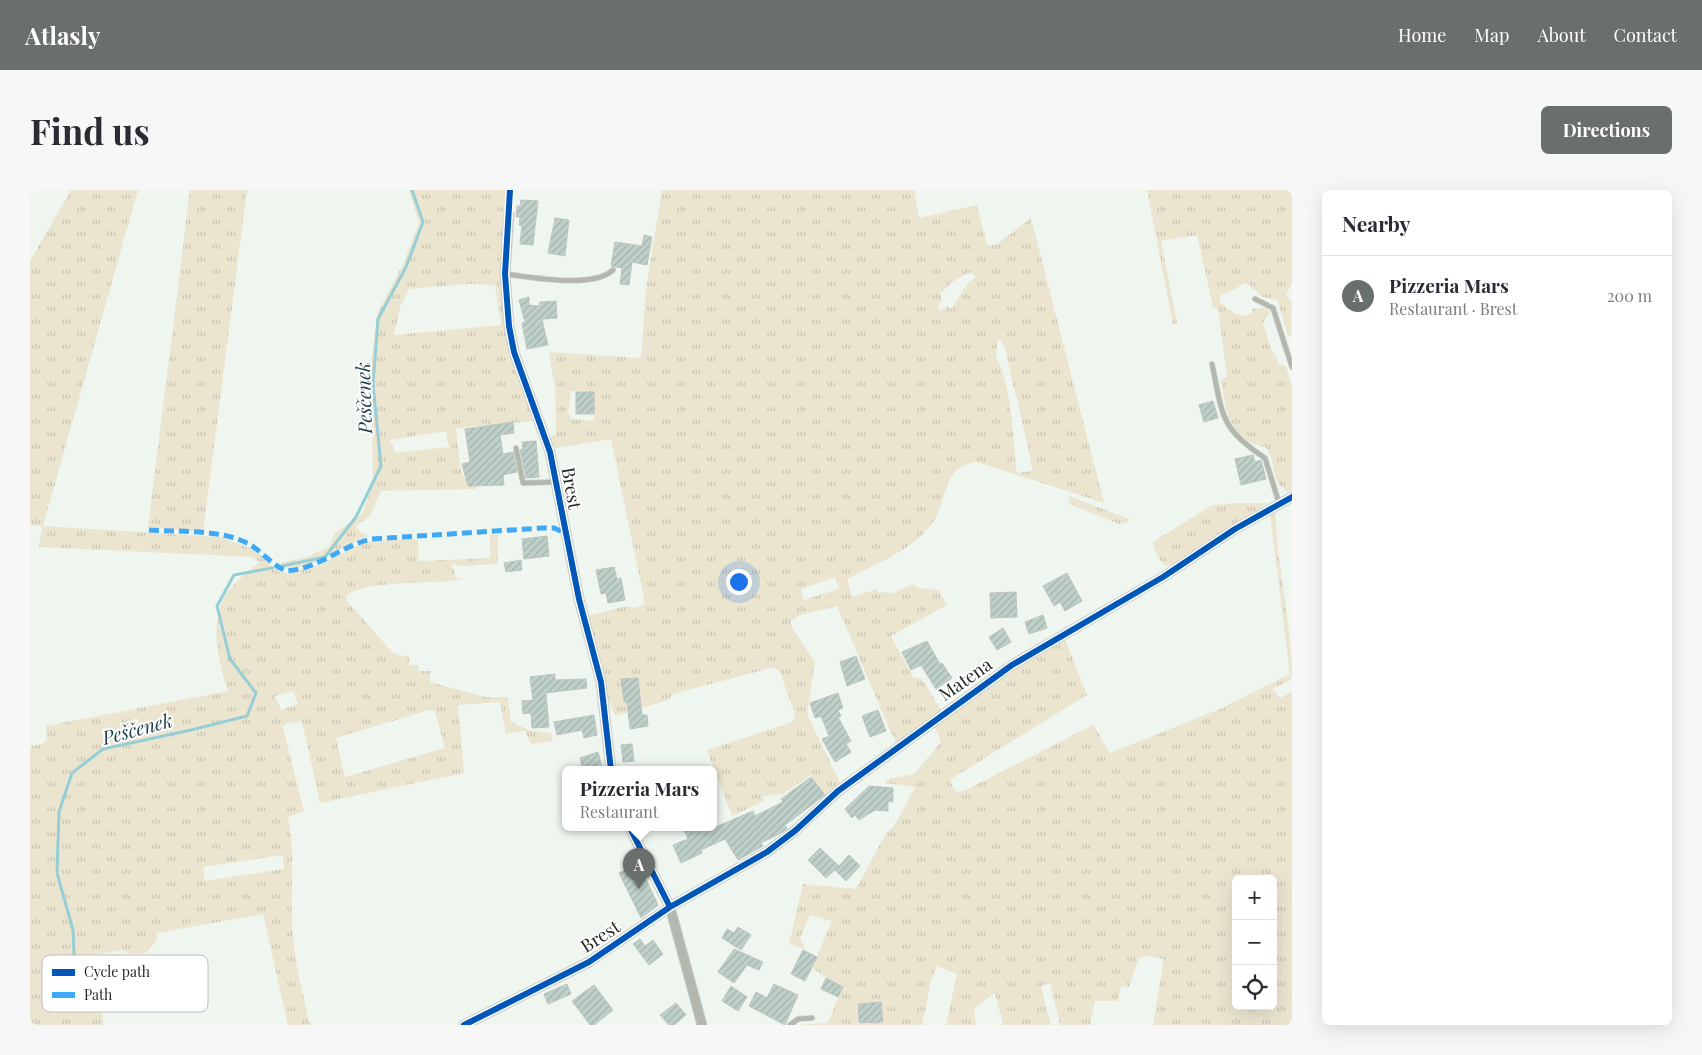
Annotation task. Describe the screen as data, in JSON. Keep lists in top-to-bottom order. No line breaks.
{"streets":{"street":["Brest","Matena"]},"crossings":[["Brest","Matena"]],"water":["Peščenek"],"legend":["Cycle path","Path"],"page":{"header":"Atlasly","nav":["Home","Map","About","Contact"],"buttons":"Directions","title":"Find us","heading":"Nearby","list":[{"mark":"A","name":"Pizzeria Mars","note":"Restaurant · Brest","value":"200 m"}],"popup":["Pizzeria Mars","Restaurant"],"pins":"A","map_buttons":["+","−"]}}
